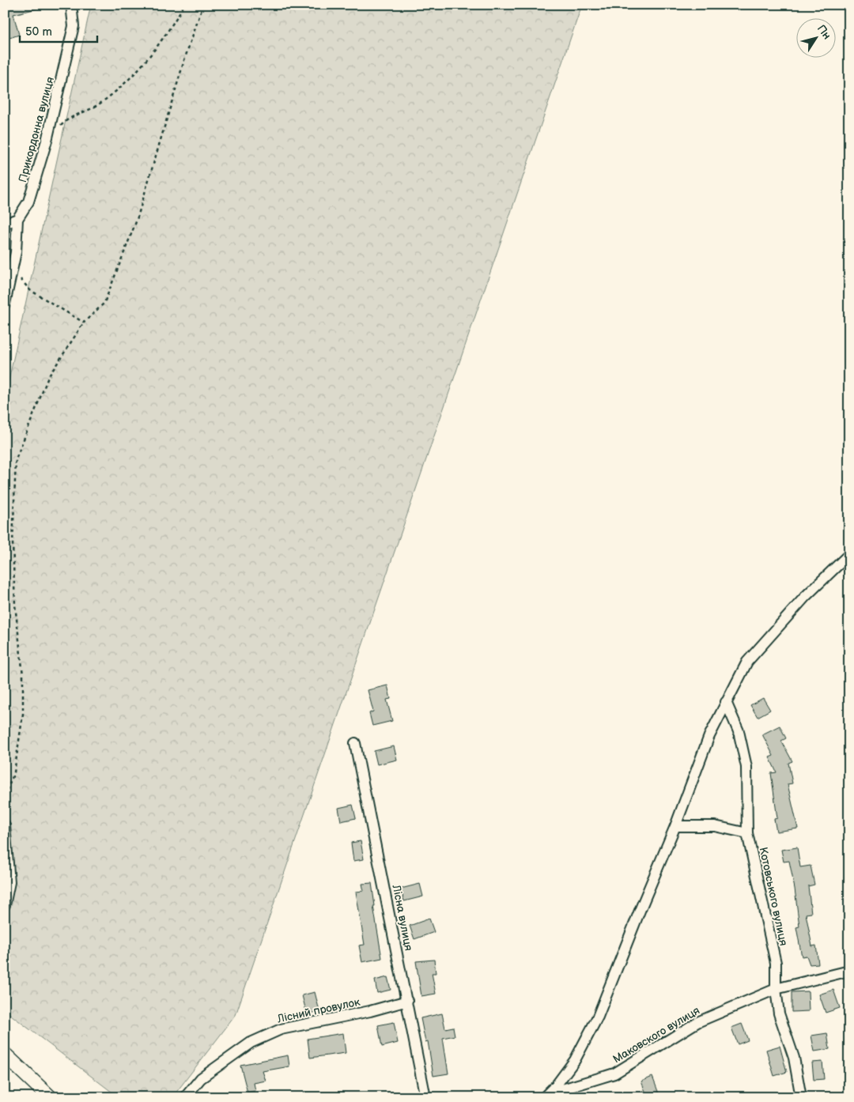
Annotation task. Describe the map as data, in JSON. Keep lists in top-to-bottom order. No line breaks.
{"streets":{"street":["Прикордонна вулиця","Котовського вулиця","Лісна вулиця","Лісний провулок","Маковского вулиця"]},"crossings":[["Котовського вулиця","Маковского вулиця"],["Лісна вулиця","Лісний провулок"]],"scale_bar":"50 m","north":"top right"}
